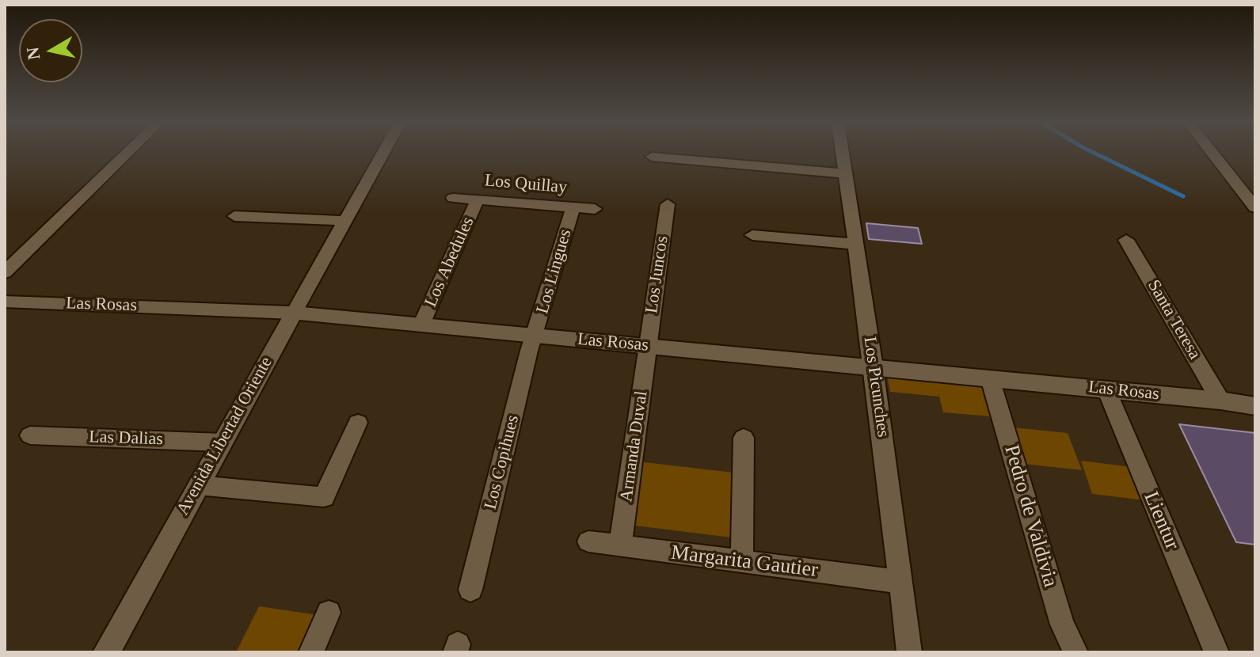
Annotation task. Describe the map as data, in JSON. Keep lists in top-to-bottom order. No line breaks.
{"streets":{"main road":["Las Rosas","Avenida Libertad Oriente"],"street":["Los Quillay","Los Abedules","Los Lingues","Los Juncos","Santa Teresa","Los Picunches","Las Dalias","Armanda Duval","Los Copihues","Pedro de Valdivia","Lientur","Margarita Gautier"]},"crossings":[["Los Quillay","Los Abedules"],["Los Quillay","Los Lingues"],["Los Abedules","Las Rosas"],["Los Lingues","Las Rosas"],["Los Lingues","Los Copihues"],["Los Juncos","Las Rosas"],["Los Juncos","Armanda Duval"],["Las Rosas","Santa Teresa"],["Las Rosas","Los Picunches"],["Las Rosas","Avenida Libertad Oriente"],["Las Rosas","Armanda Duval"],["Las Rosas","Los Copihues"],["Las Rosas","Pedro de Valdivia"],["Las Rosas","Lientur"],["Los Picunches","Margarita Gautier"],["Avenida Libertad Oriente","Las Dalias"],["Armanda Duval","Margarita Gautier"]],"north":"left"}
